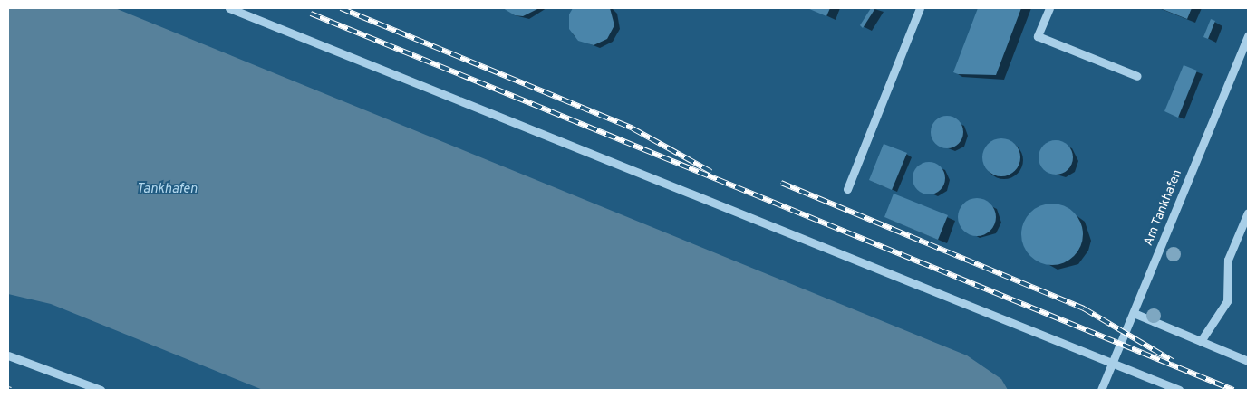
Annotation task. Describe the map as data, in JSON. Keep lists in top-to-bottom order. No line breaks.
{"streets":{"street":["Am Tankhafen"]},"water":["Tankhafen"]}
